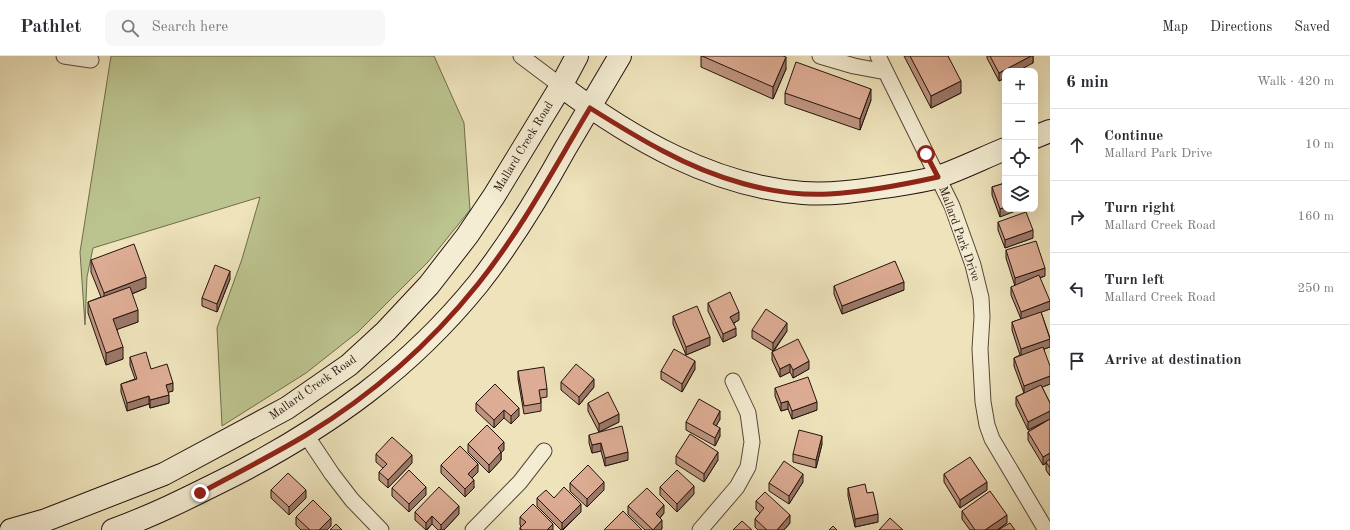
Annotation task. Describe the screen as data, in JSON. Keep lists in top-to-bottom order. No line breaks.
{"streets":{"main road":["Mallard Creek Road"],"street":["Mallard Park Drive"]},"page":{"header":"Pathlet","search":"Search here","nav":["Map","Directions","Saved"],"heading":["6 min","Walk · 420 m"],"map_buttons":["+","−"],"list":[["Continue","Mallard Park Drive","10 m"],["Turn right","Mallard Creek Road","160 m"],["Turn left","Mallard Creek Road","250 m"],"Arrive at destination"]}}
